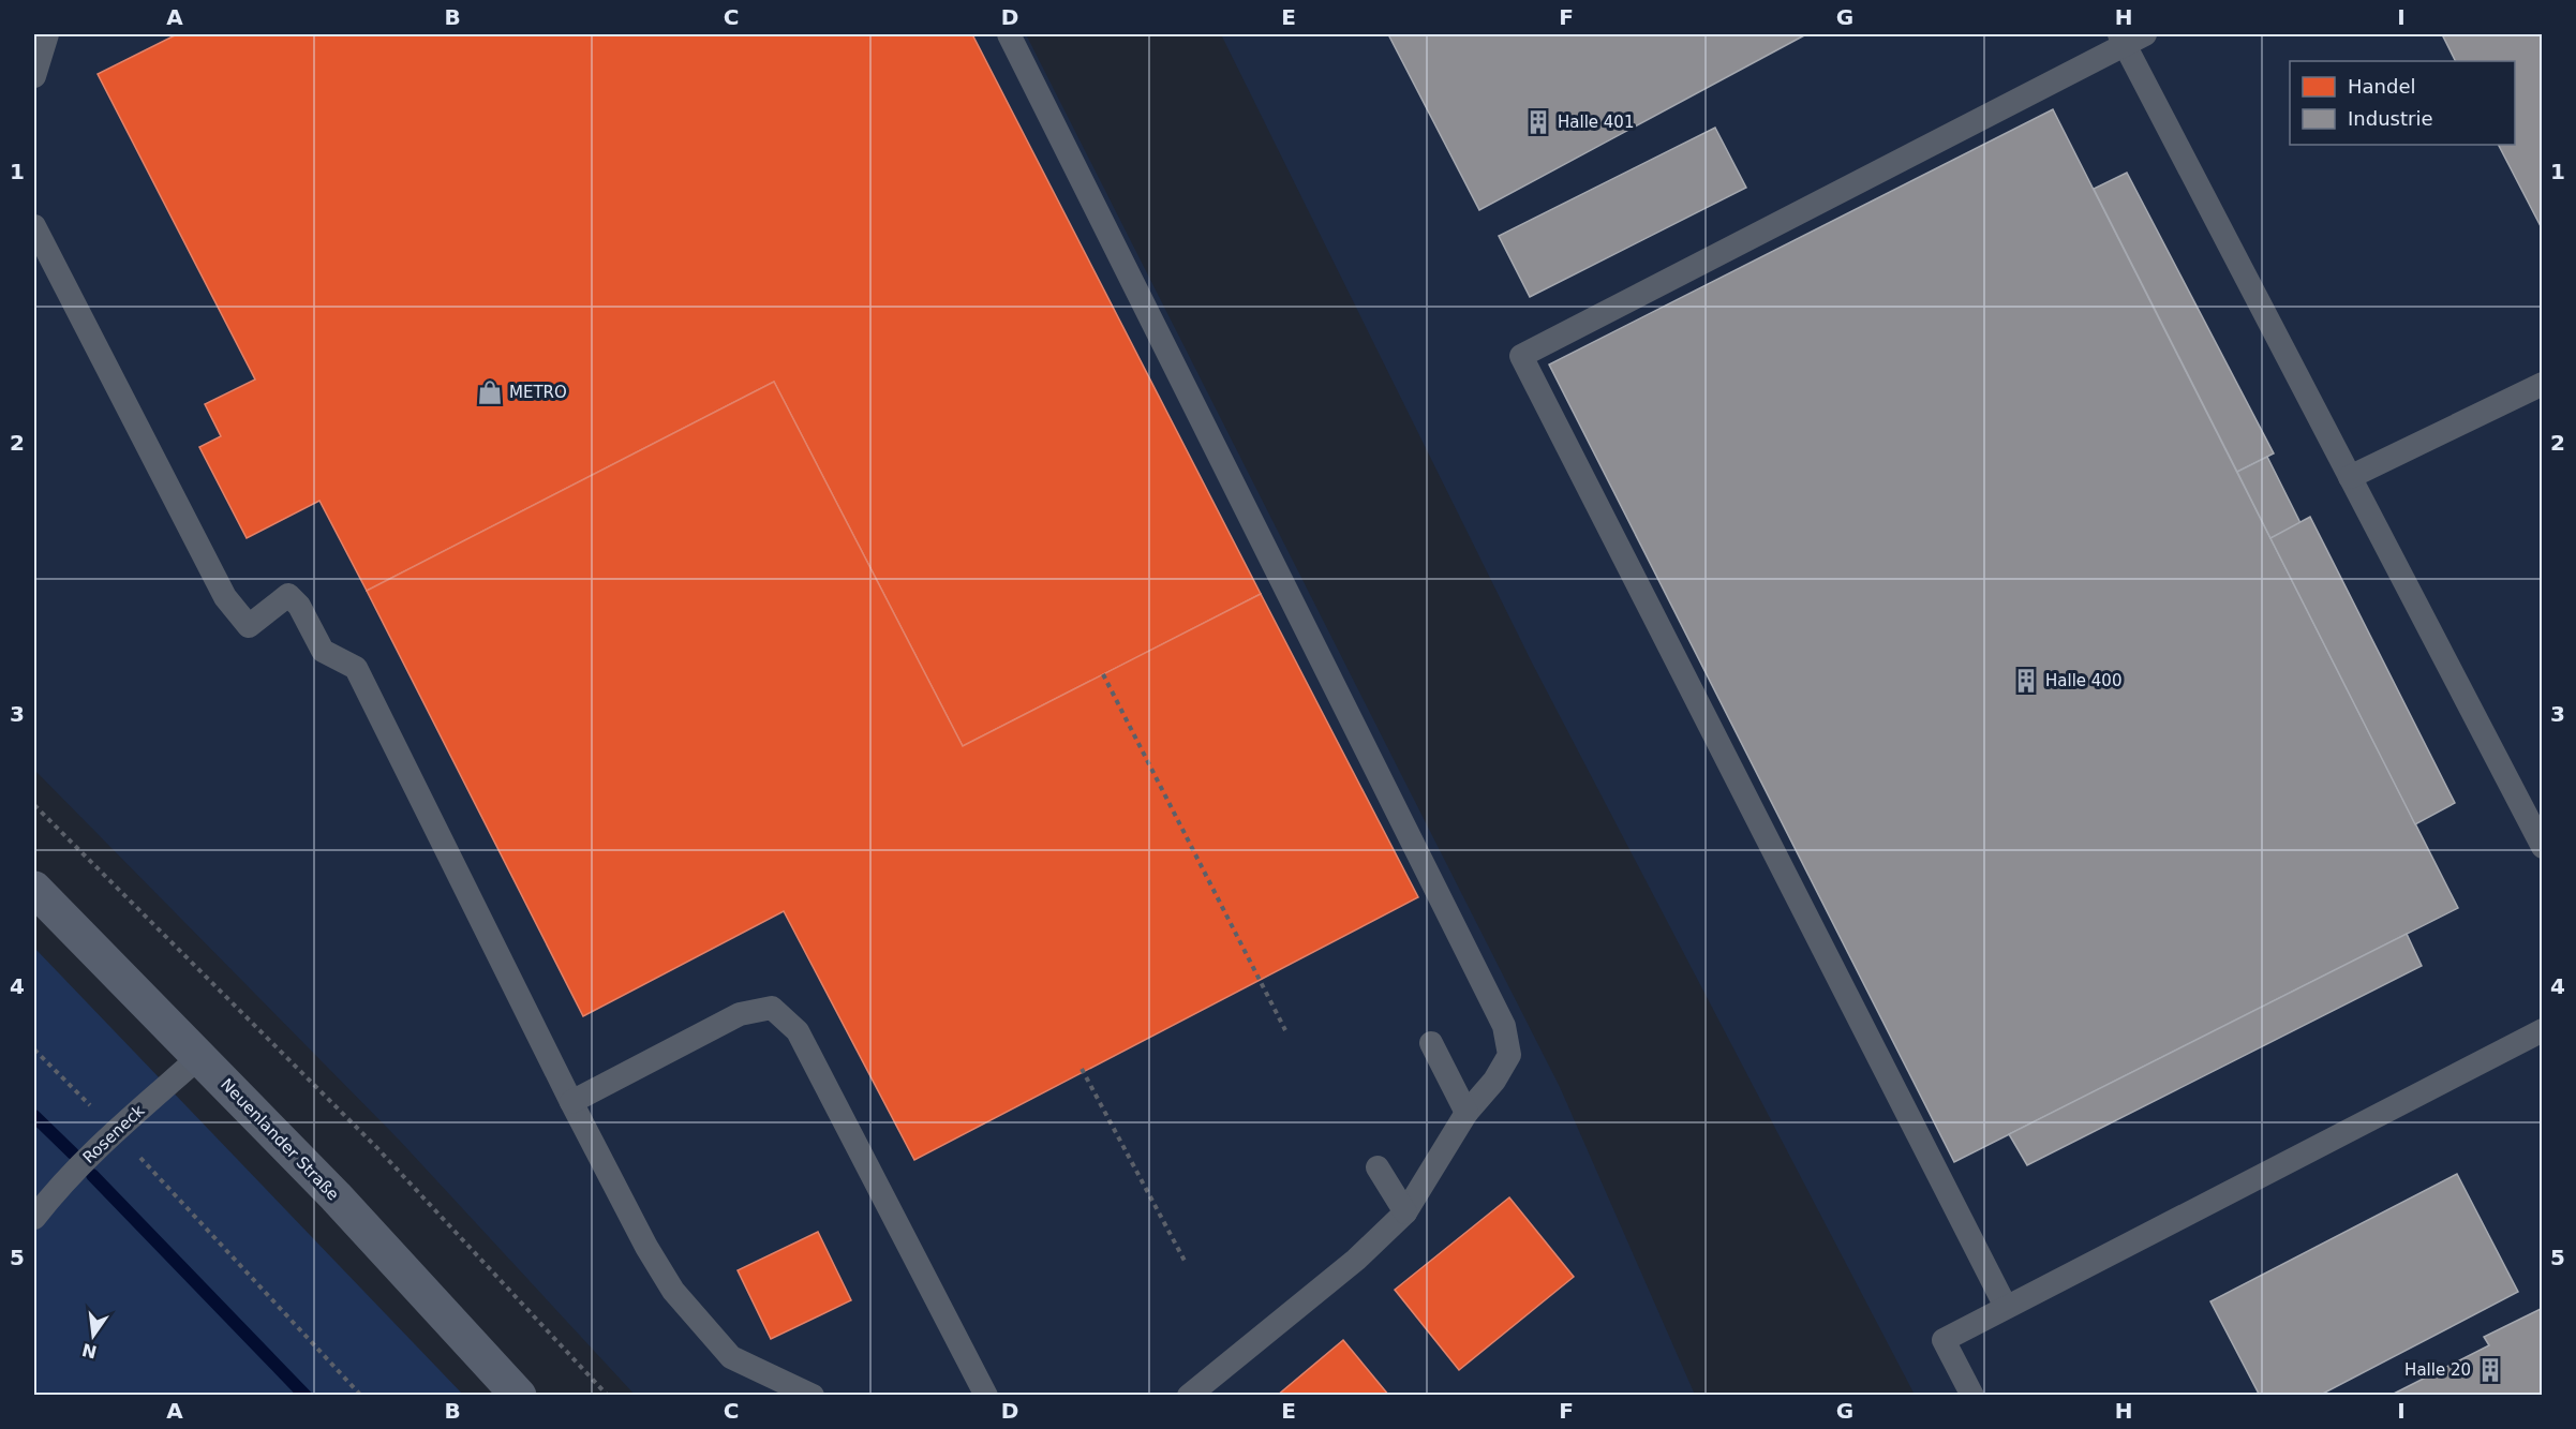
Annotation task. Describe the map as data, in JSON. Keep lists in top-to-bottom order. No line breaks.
{"streets":{"main road":["Neuenlander Straße"],"lane":["Roseneck"]},"crossings":[["Roseneck","Neuenlander Straße"]],"places":{"building":["Halle 401","Halle 400","Halle 20"],"shop":["METRO"]},"legend":["Handel","Industrie"],"north":"bottom","grid":{"columns":["A","B","C","D","E","F","G","H","I"],"rows":["1","2","3","4","5"]}}
